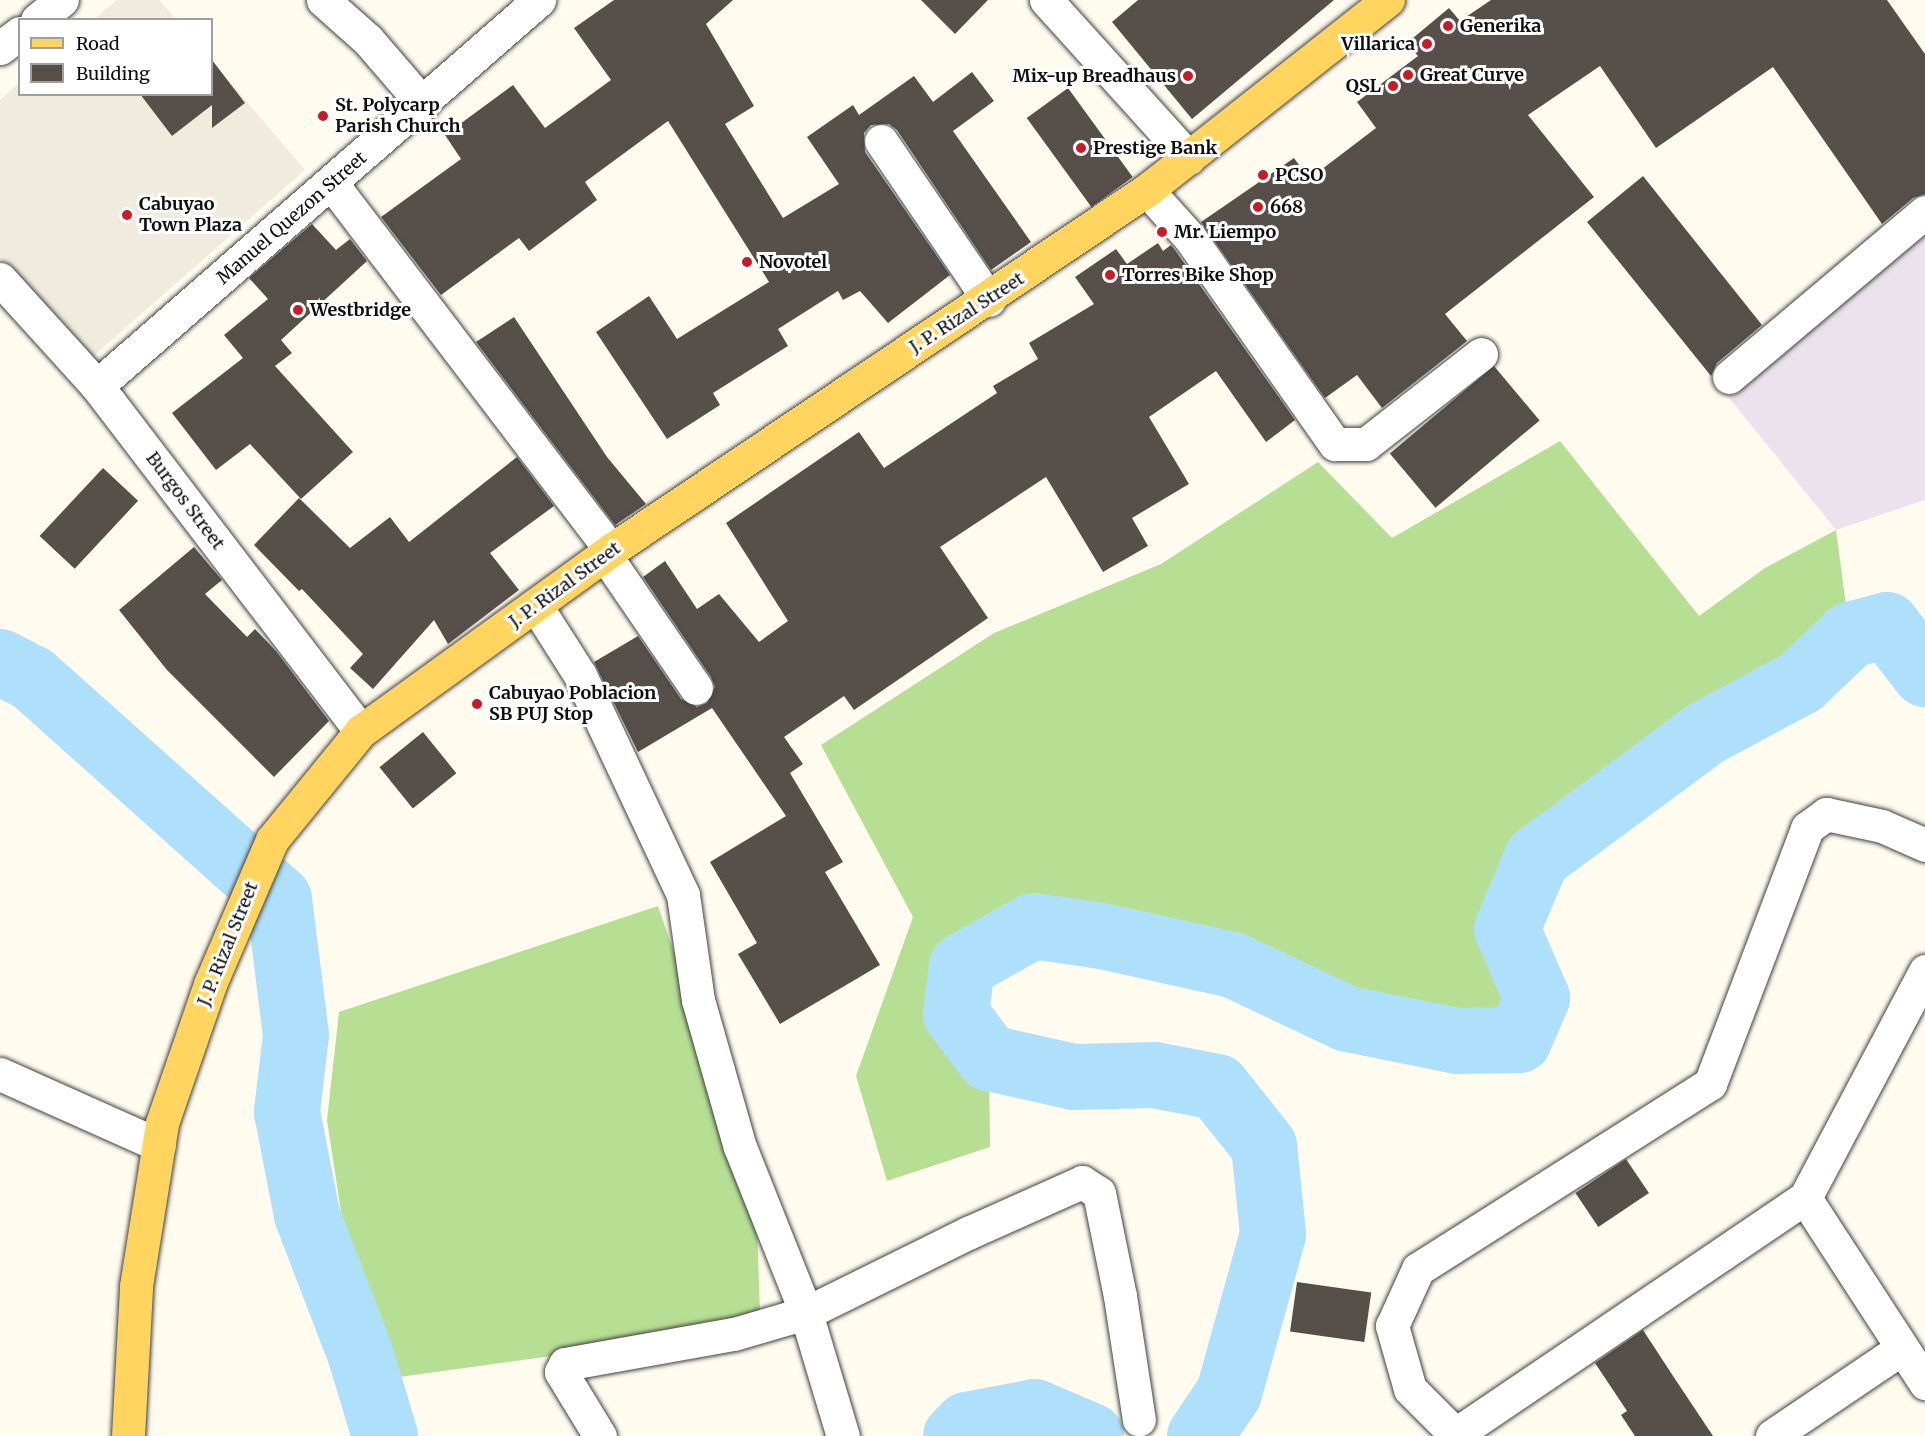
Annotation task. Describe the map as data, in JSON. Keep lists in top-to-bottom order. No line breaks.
{"streets":{"main road":["J. P. Rizal Street"],"street":["Manuel Quezon Street","Burgos Street"]},"crossings":[["Manuel Quezon Street","Burgos Street"],["J. P. Rizal Street","Burgos Street"]],"places":["Generika","Villarica","Great Curve","Mix-up Breadhaus","QSL","St. Polycarp Parish Church","Prestige Bank","PCSO","668","Cabuyao Town Plaza","Mr. Liempo","Novotel","Torres Bike Shop","Westbridge","Cabuyao Poblacion SB PUJ Stop"],"legend":["Road","Building"]}
